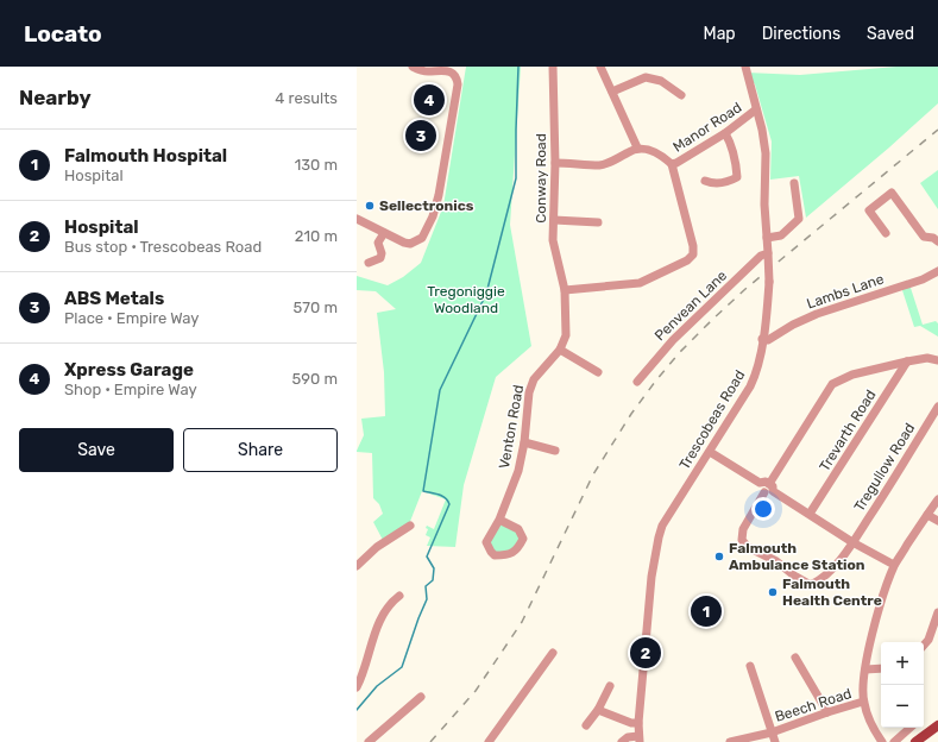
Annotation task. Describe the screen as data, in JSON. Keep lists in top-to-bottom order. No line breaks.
{"streets":{"street":["Manor Road","Conway Road","Lambs Lane","Penvean Lane","Trescobeas Road","Venton Road","Trevarth Road","Tregullow Road","Beech Road"]},"crossings":[["Manor Road","Trescobeas Road"],["Conway Road","Venton Road"],["Lambs Lane","Trescobeas Road"],["Penvean Lane","Trescobeas Road"]],"parks":["Tregoniggie Woodland"],"places":["Sellectronics","Falmouth Ambulance Station","Falmouth Health Centre"],"page":{"header":"Locato","nav":["Map","Directions","Saved"],"heading":["Nearby","4 results"],"pins":["4","3","1","2"],"list":[{"mark":"1","name":"Falmouth Hospital","note":"Hospital","value":"130 m"},{"mark":"2","name":"Hospital","note":"Bus stop · Trescobeas Road","value":"210 m"},{"mark":"3","name":"ABS Metals","note":"Place · Empire Way","value":"570 m"},{"mark":"4","name":"Xpress Garage","note":"Shop · Empire Way","value":"590 m"}],"buttons":["Save","Share"],"map_buttons":["+","−"]}}
